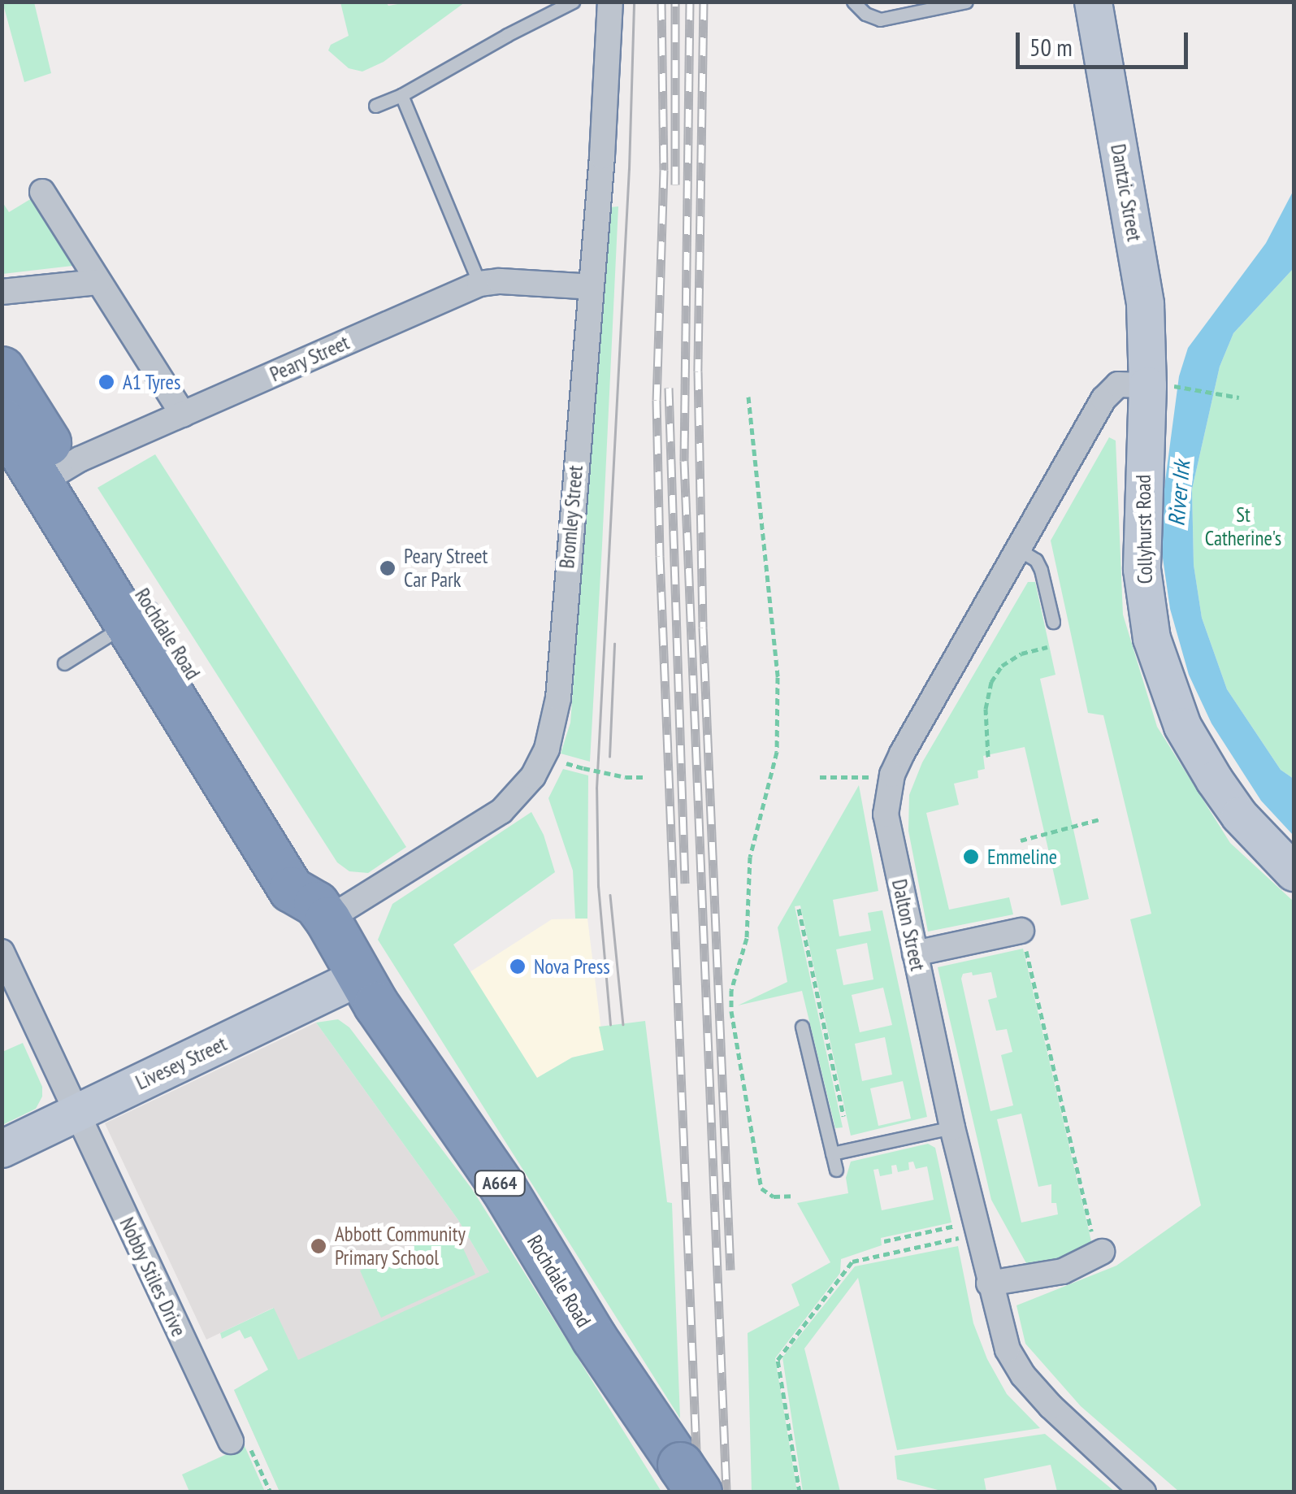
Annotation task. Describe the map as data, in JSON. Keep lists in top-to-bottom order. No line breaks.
{"streets":{"highway":["Rochdale Road","A664"],"street":["Dantzic Street","Peary Street","Bromley Street","Collyhurst Road","Dalton Street","Livesey Street","Nobby Stiles Drive"]},"crossings":[["Dantzic Street","Collyhurst Road"],["Dantzic Street","Dalton Street"],["Peary Street","Bromley Street"],["Peary Street","Rochdale Road"],["Bromley Street","Rochdale Road"],["Collyhurst Road","Dalton Street"],["Rochdale Road","Livesey Street"],["Livesey Street","Nobby Stiles Drive"]],"water":["River Irk"],"parks":["St Catherine's"],"places":["A1 Tyres","Peary Street Car Park","Emmeline","Nova Press","Abbott Community Primary School"],"scale_bar":"50 m"}
